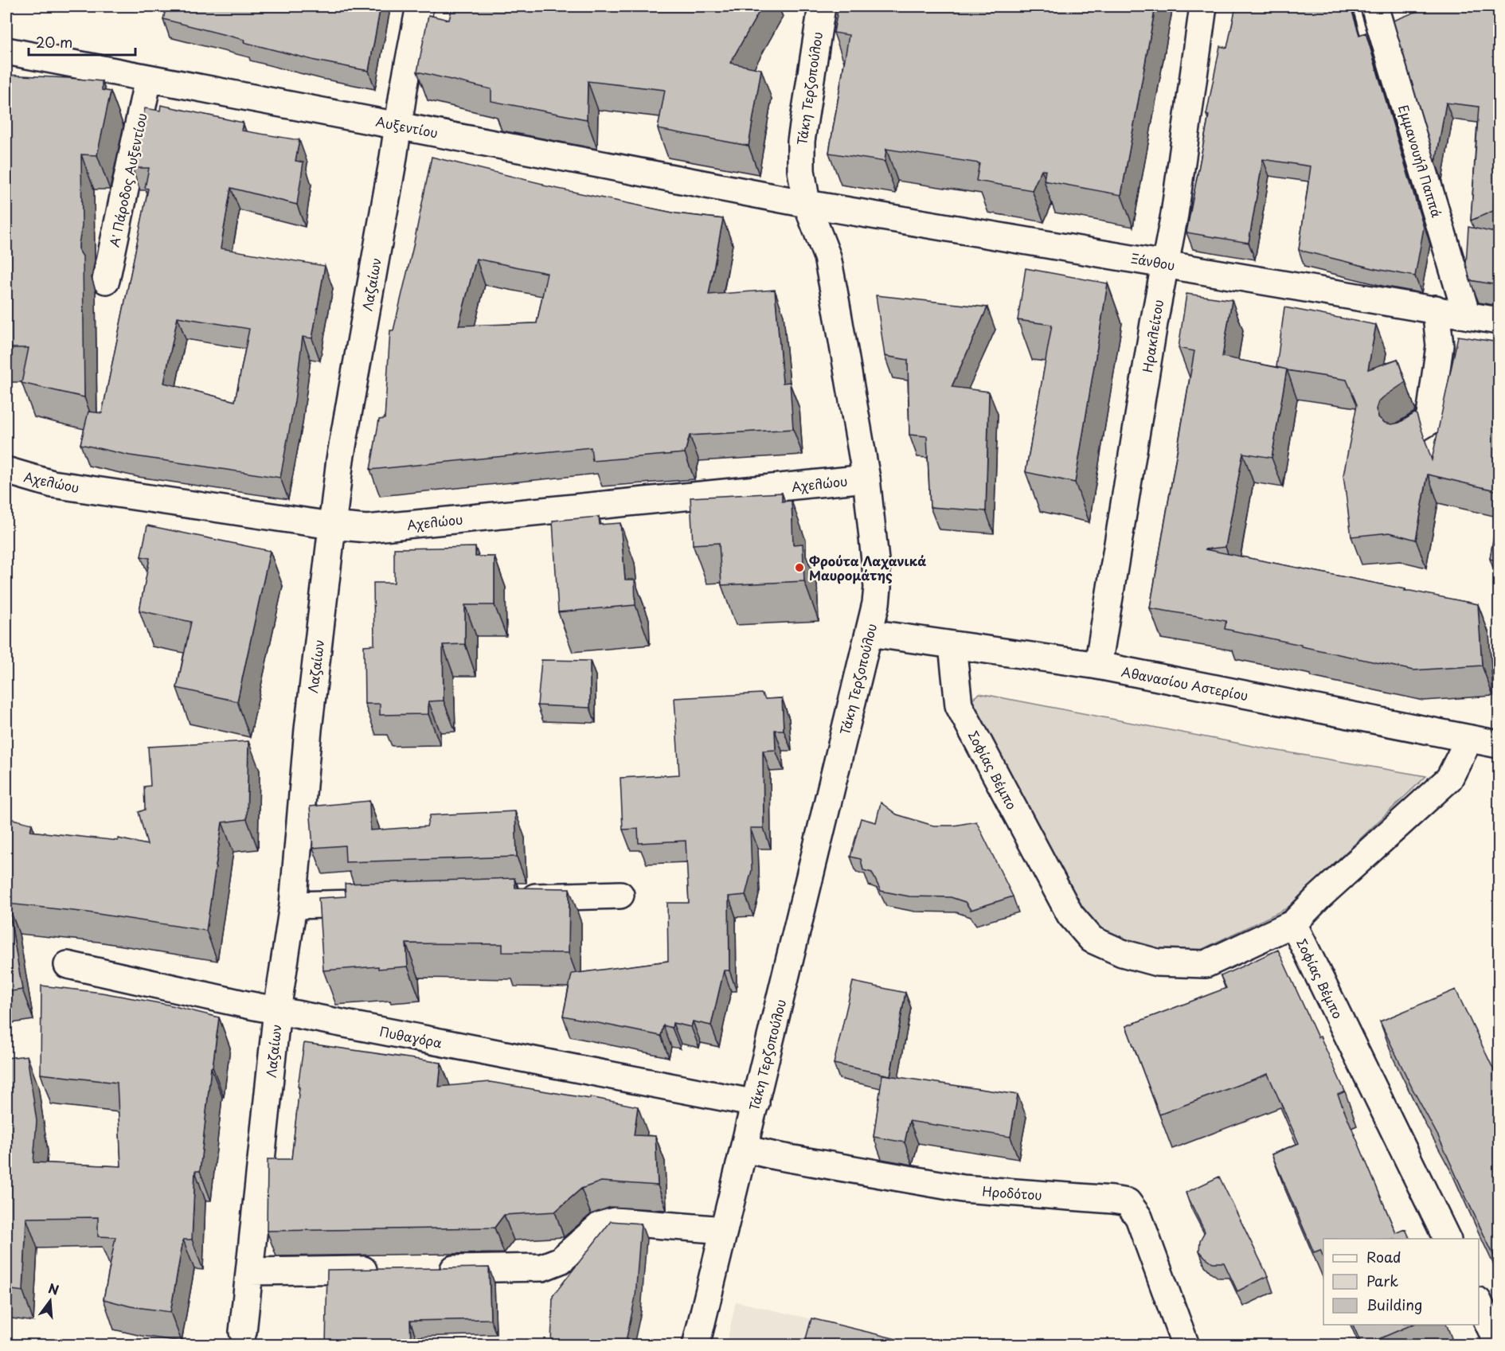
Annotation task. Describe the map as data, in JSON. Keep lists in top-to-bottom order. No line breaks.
{"streets":{"street":["Τάκη Τερζοπούλου","Αυξεντίου","Εμμανουήλ Παππά","Αʹ Πάροδος Αυξεντίου","Ξάνθου","Λαζαίων","Ηρακλείτου","Αχελώου","Αθανασίου Αστερίου","Σοφίας Βέμπο","Πυθαγόρα","Ηροδότου"]},"crossings":[["Τάκη Τερζοπούλου","Αυξεντίου"],["Τάκη Τερζοπούλου","Ξάνθου"],["Τάκη Τερζοπούλου","Αχελώου"],["Τάκη Τερζοπούλου","Αθανασίου Αστερίου"],["Τάκη Τερζοπούλου","Πυθαγόρα"],["Τάκη Τερζοπούλου","Ηροδότου"],["Αυξεντίου","Αʹ Πάροδος Αυξεντίου"],["Αυξεντίου","Ξάνθου"],["Αυξεντίου","Λαζαίων"],["Εμμανουήλ Παππά","Ξάνθου"],["Ξάνθου","Ηρακλείτου"],["Λαζαίων","Αχελώου"],["Λαζαίων","Πυθαγόρα"],["Ηρακλείτου","Αθανασίου Αστερίου"],["Αθανασίου Αστερίου","Σοφίας Βέμπο"]],"places":["Φρούτα Λαχανικά Μαυρομάτης"],"legend":["Road","Park","Building"],"scale_bar":"20 m","north":"top"}
